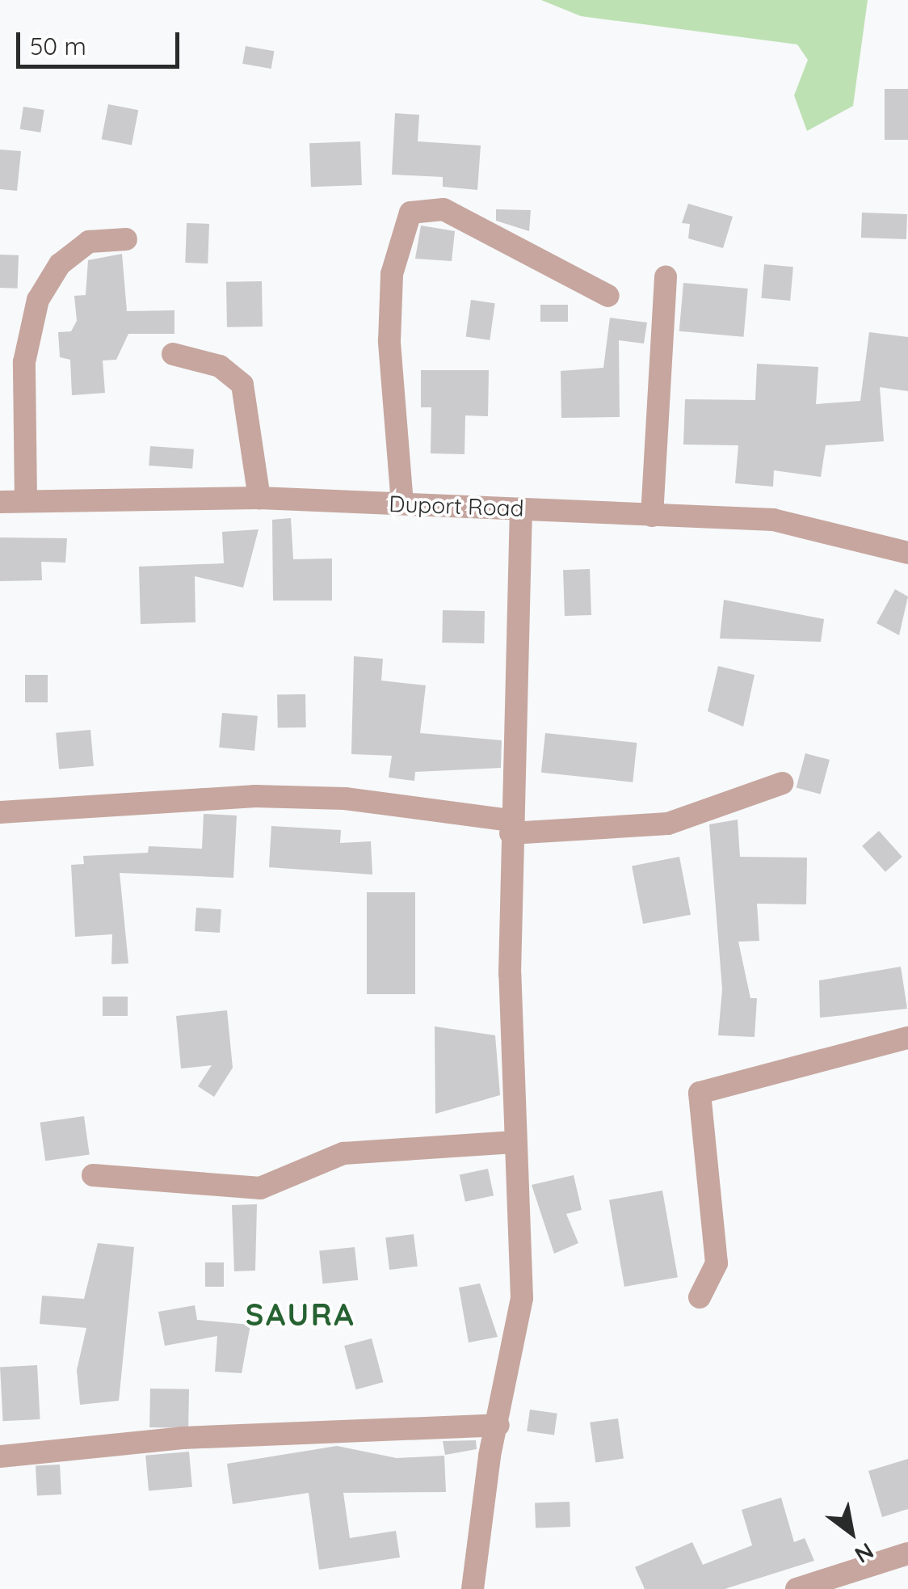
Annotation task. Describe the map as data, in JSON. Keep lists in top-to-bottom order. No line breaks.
{"streets":{"street":["Duport Road"]},"districts":["SAURA"],"scale_bar":"50 m","north":"bottom right"}
